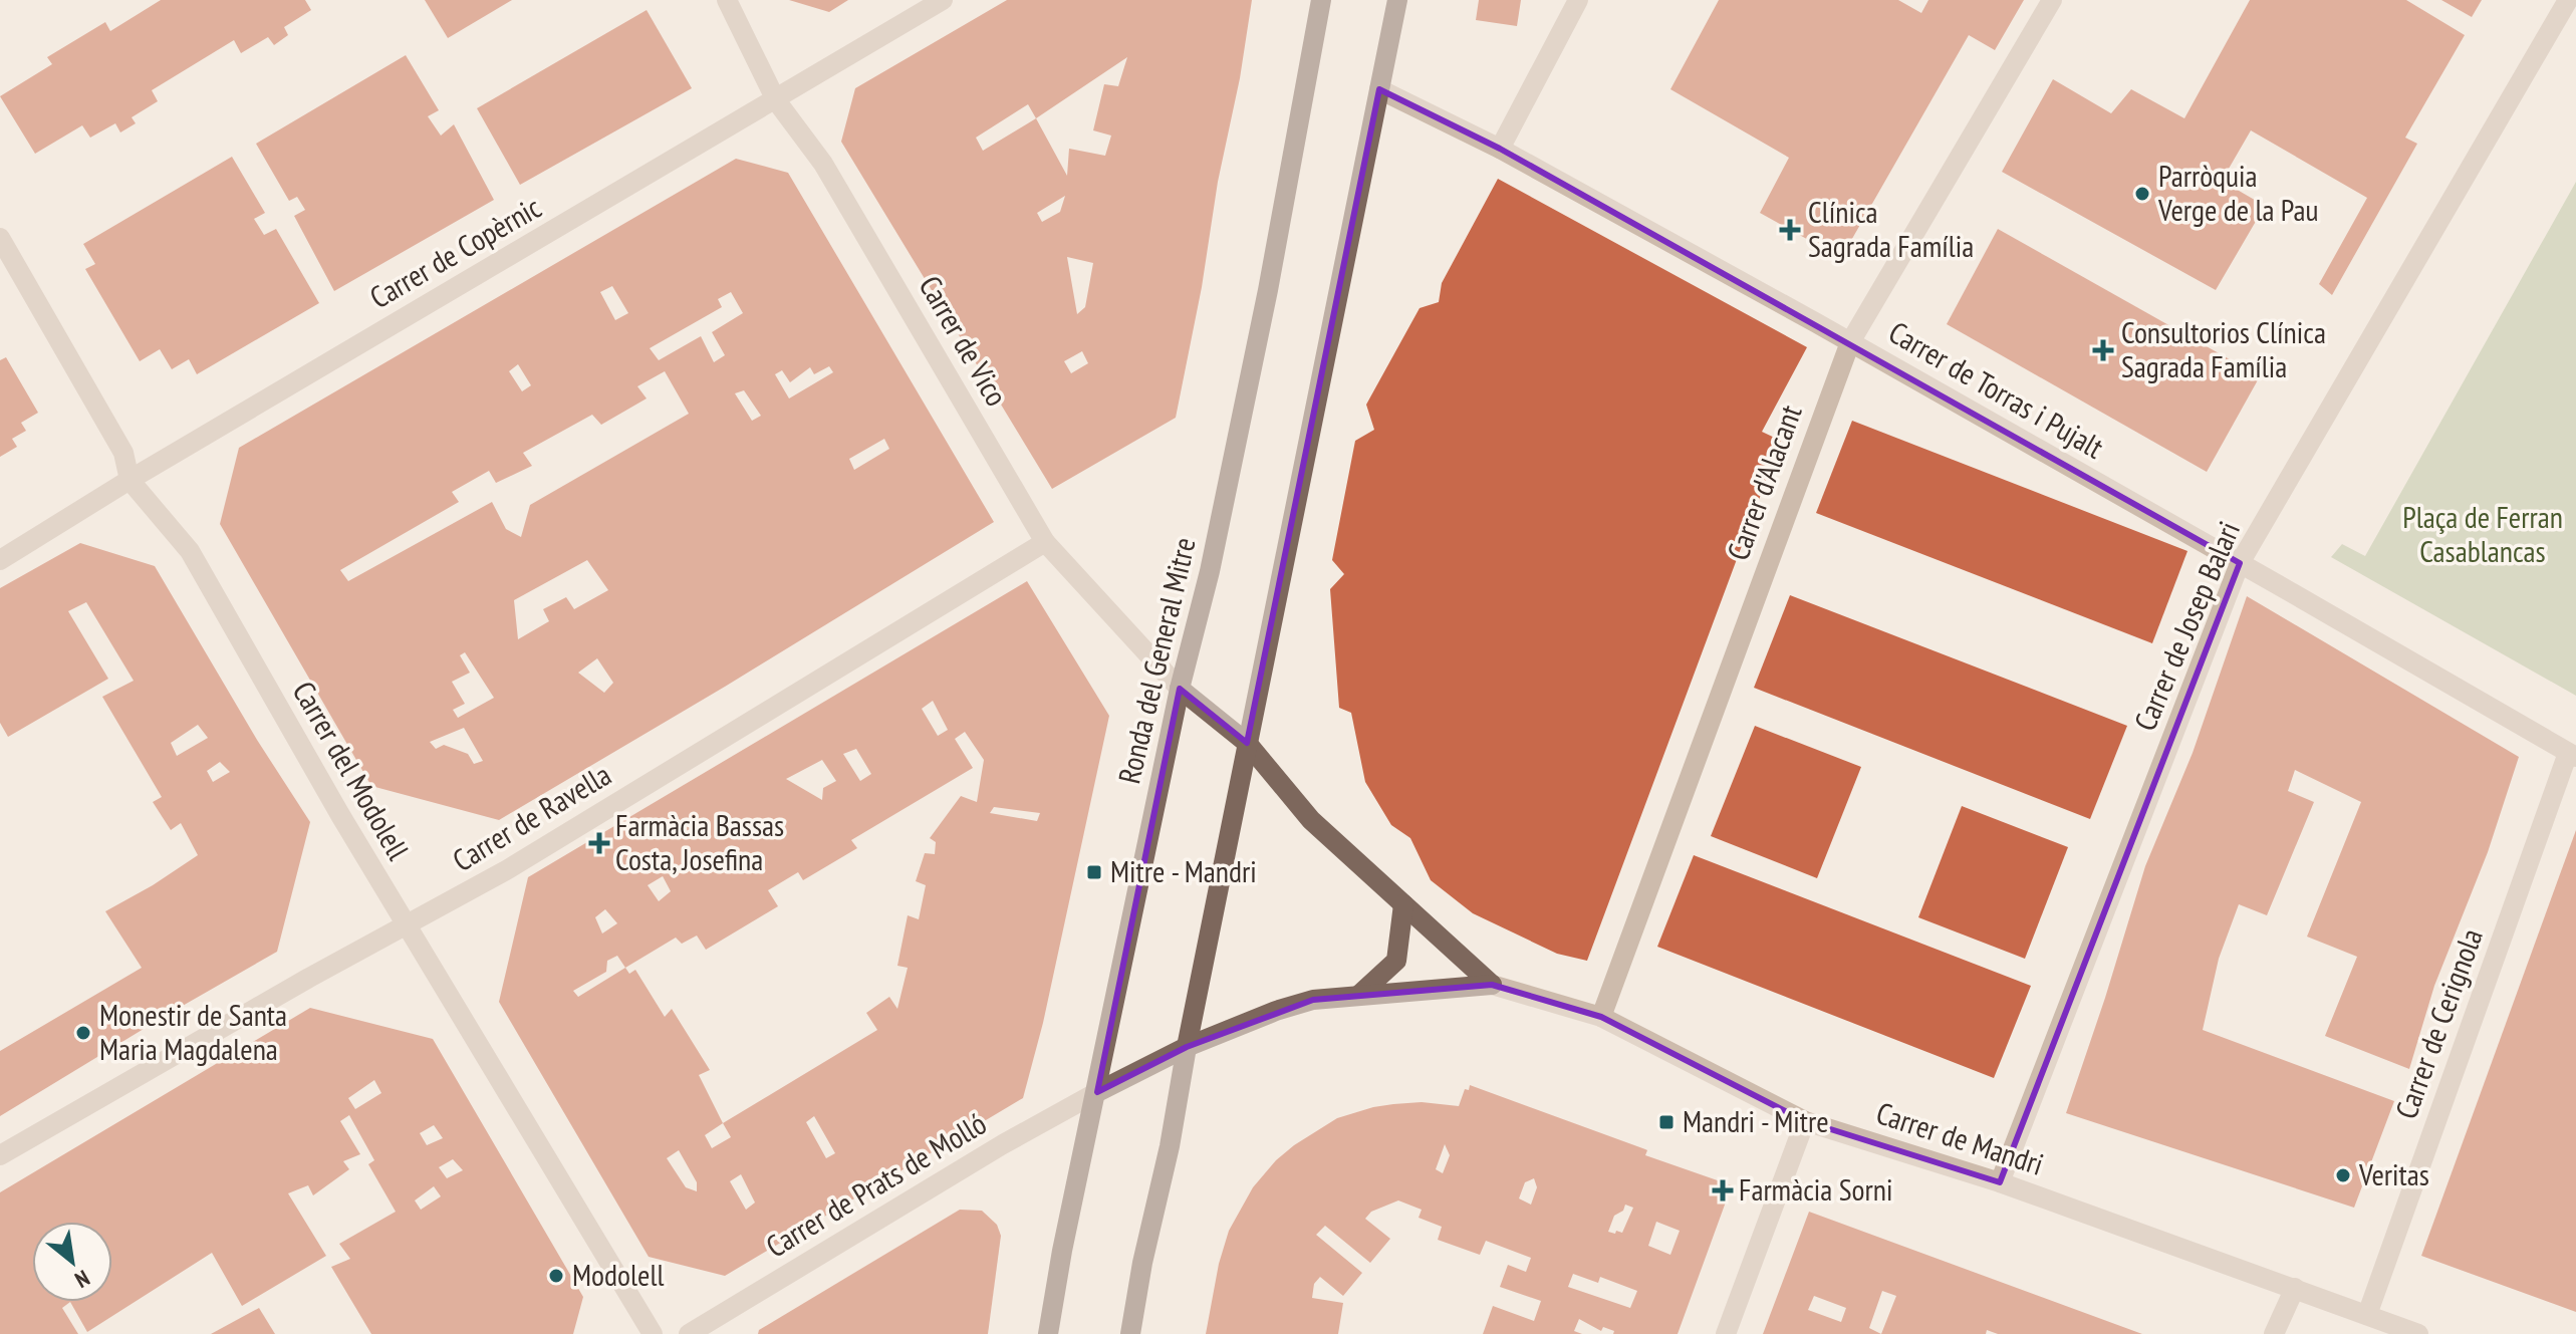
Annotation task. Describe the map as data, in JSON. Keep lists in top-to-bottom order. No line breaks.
{"streets":{"main road":["Ronda del General Mitre"],"street":["Carrer de Copèrnic","Carrer de Vico","Carrer de Torras i Pujalt","Carrer d'Alacant","Carrer de Josep Balari","Carrer del Modolell","Carrer de Ravella","Carrer de Cerignola","Carrer de Mandri","Carrer de Prats de Molló"]},"crossings":[["Carrer de Copèrnic","Carrer de Vico"],["Carrer de Copèrnic","Carrer del Modolell"],["Carrer de Vico","Ronda del General Mitre"],["Carrer de Vico","Carrer de Ravella"],["Carrer de Torras i Pujalt","Carrer d'Alacant"],["Carrer de Torras i Pujalt","Carrer de Josep Balari"],["Carrer de Torras i Pujalt","Carrer de Cerignola"],["Carrer d'Alacant","Carrer de Mandri"],["Carrer de Josep Balari","Carrer de Mandri"],["Ronda del General Mitre","Carrer de Prats de Molló"],["Carrer del Modolell","Carrer de Ravella"],["Carrer de Cerignola","Carrer de Mandri"]],"parks":["Plaça de Ferran Casablancas"],"places":{"other":["Parròquia Verge de la Pau","Monestir de Santa Maria Magdalena","Veritas","Modolell"],"health":["Clínica Sagrada Família","Consultorios Clínica Sagrada Família","Farmàcia Bassas Costa, Josefina","Farmàcia Sorni"],"transit":["Mitre - Mandri","Mandri - Mitre"]},"north":"bottom right"}
